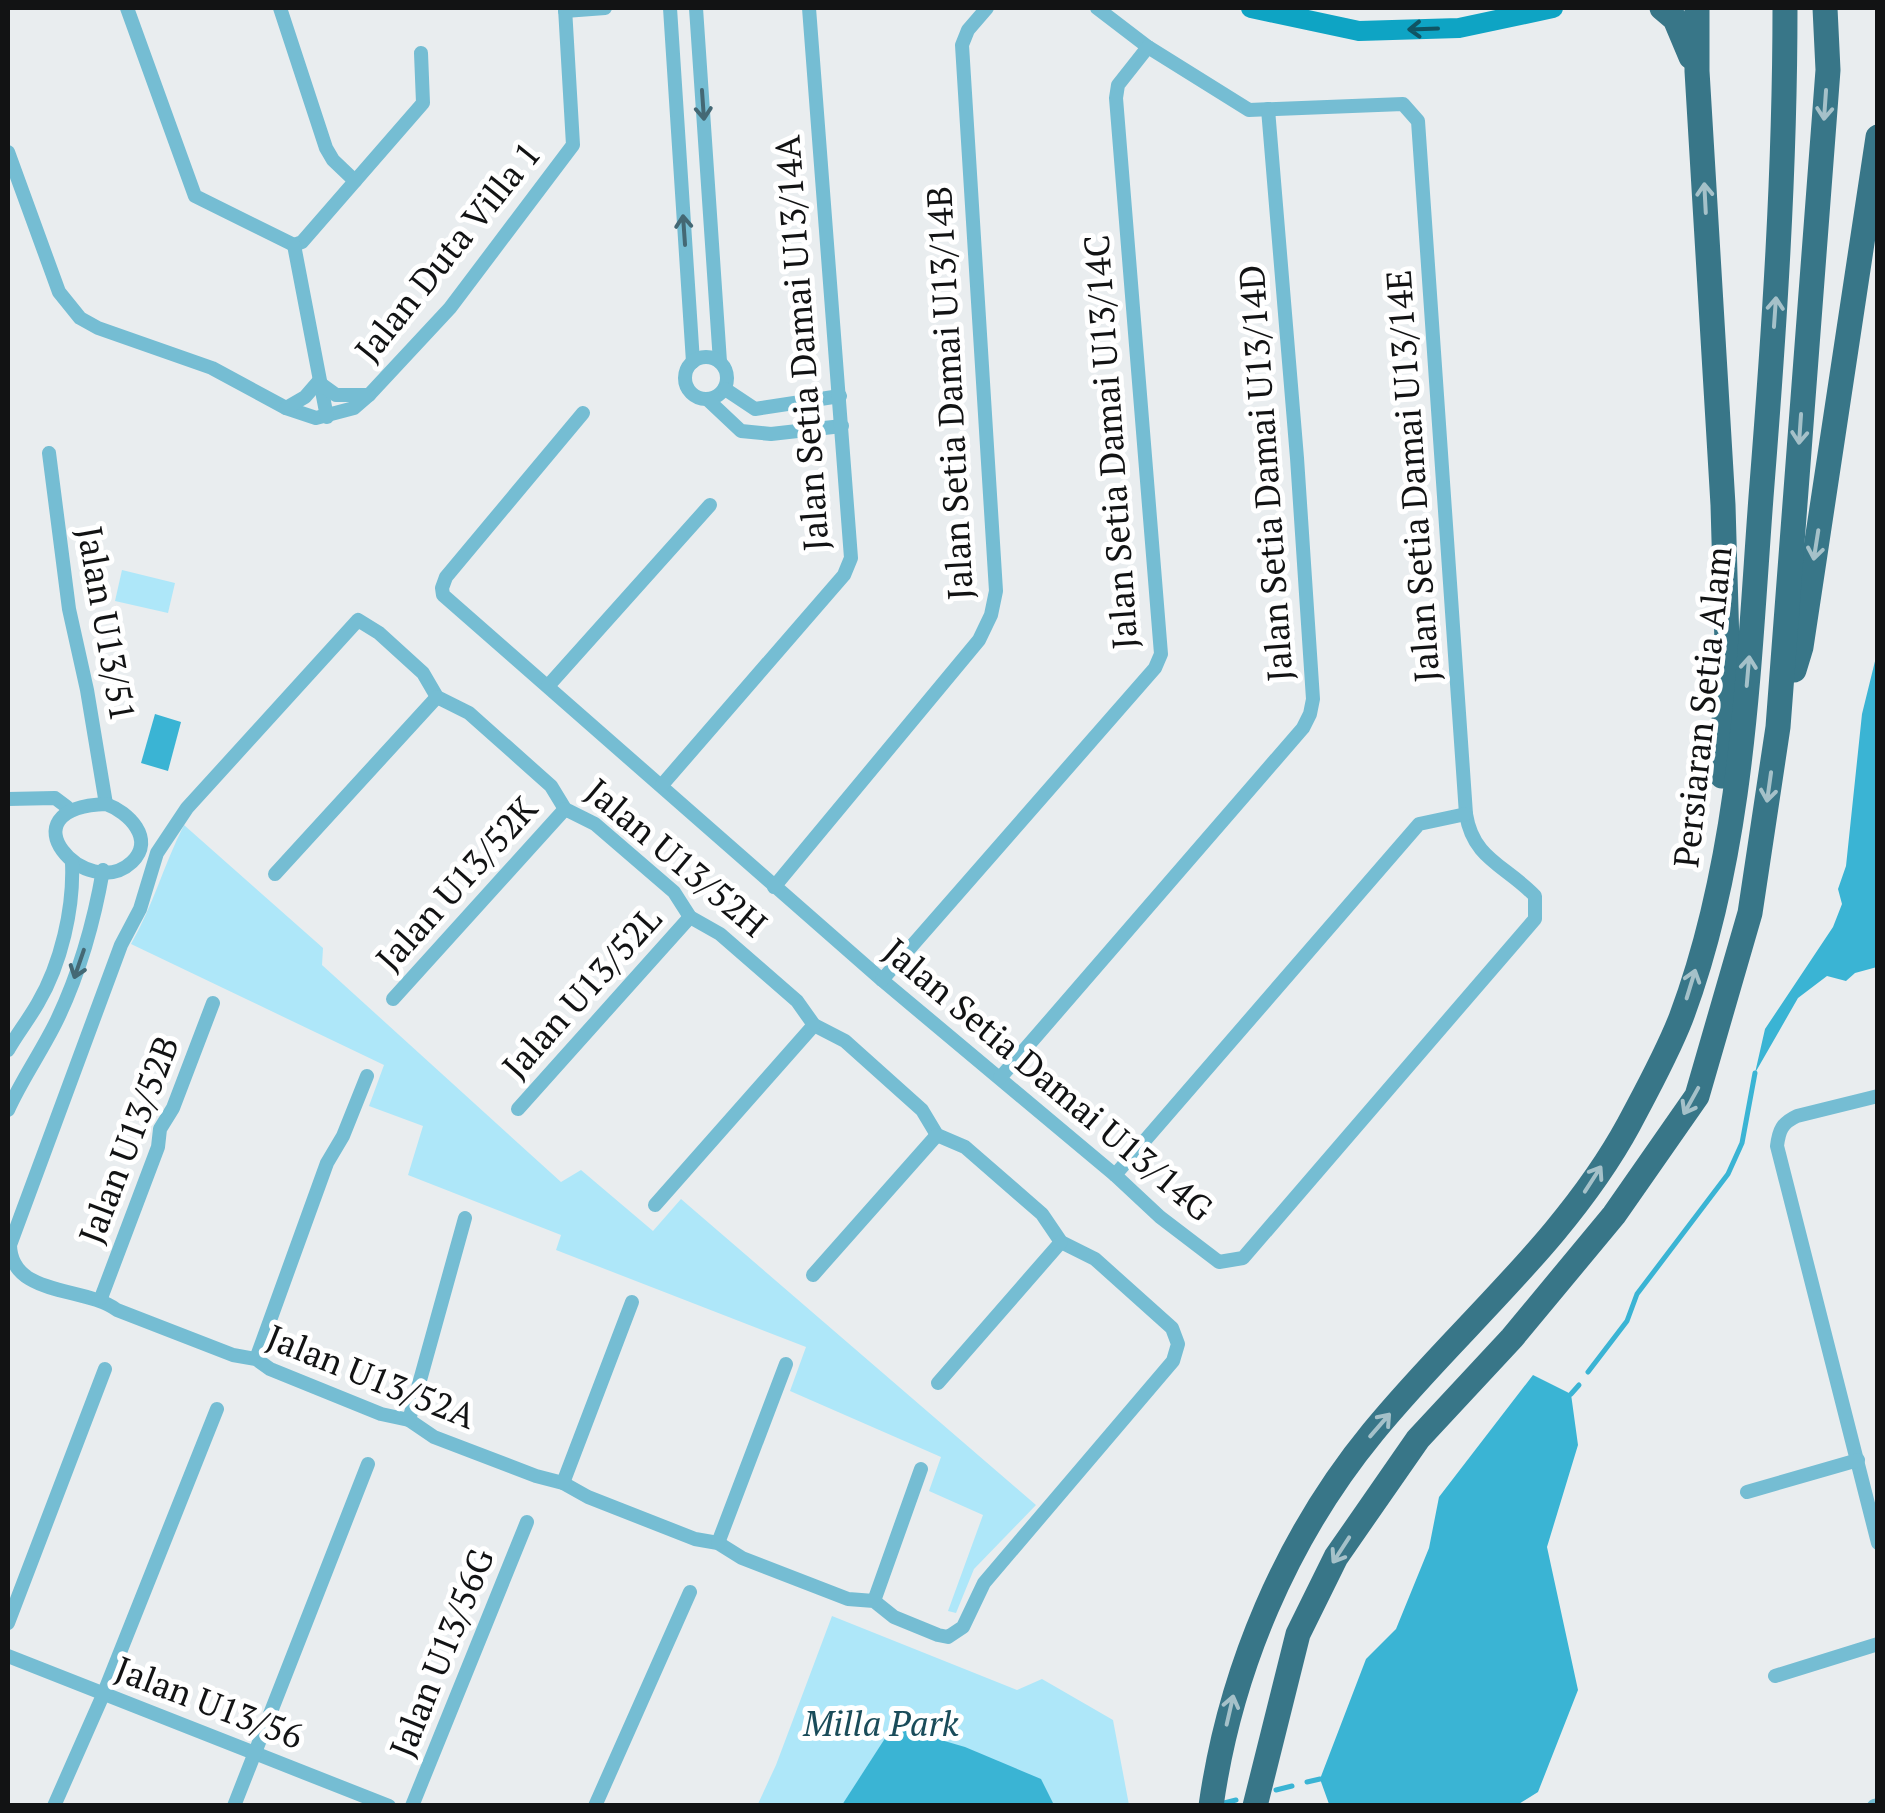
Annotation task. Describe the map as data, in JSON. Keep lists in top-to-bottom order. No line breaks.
{"streets":{"highway":["Persiaran Setia Alam"],"street":["Jalan Duta Villa 1","Jalan Setia Damai U13/14A","Jalan Setia Damai U13/14B","Jalan Setia Damai U13/14C","Jalan Setia Damai U13/14D","Jalan Setia Damai U13/14E","Jalan U13/51","Jalan U13/52H","Jalan U13/52K","Jalan U13/52L","Jalan Setia Damai U13/14G","Jalan U13/52B","Jalan U13/52A","Jalan U13/56G","Jalan U13/56"]},"crossings":[["Jalan Setia Damai U13/14A","Jalan Setia Damai U13/14G"],["Jalan Setia Damai U13/14B","Jalan Setia Damai U13/14G"],["Jalan Setia Damai U13/14C","Jalan Setia Damai U13/14G"],["Jalan Setia Damai U13/14D","Jalan Setia Damai U13/14E"],["Jalan Setia Damai U13/14D","Jalan Setia Damai U13/14G"],["Jalan Setia Damai U13/14E","Jalan Setia Damai U13/14G"],["Jalan U13/52H","Jalan U13/52K"],["Jalan U13/52H","Jalan U13/52L"],["Jalan U13/52H","Jalan U13/52A"],["Jalan U13/52B","Jalan U13/52A"]],"parks":["Milla Park"]}
